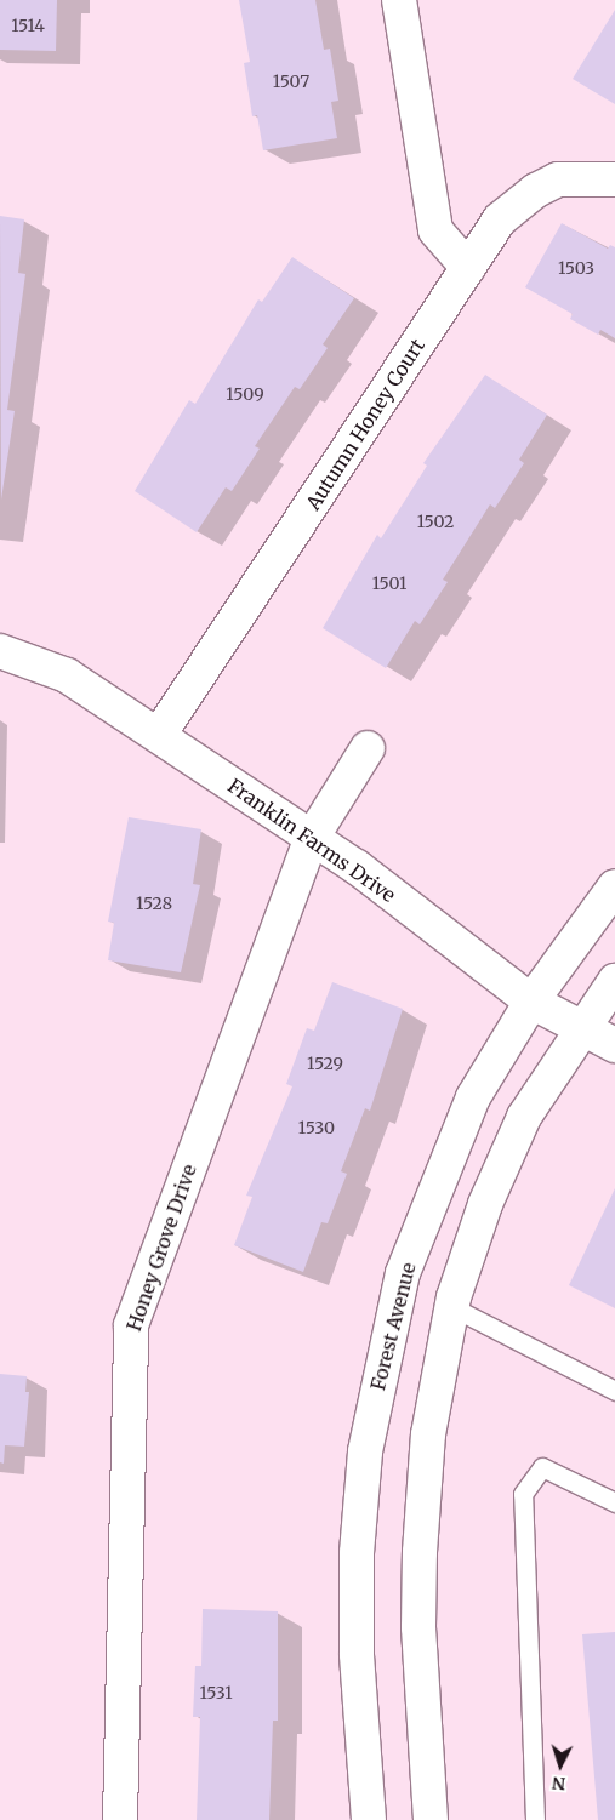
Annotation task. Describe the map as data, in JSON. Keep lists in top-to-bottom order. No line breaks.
{"streets":{"street":["Autumn Honey Court","Franklin Farms Drive","Honey Grove Drive","Forest Avenue"]},"crossings":[["Autumn Honey Court","Franklin Farms Drive"],["Franklin Farms Drive","Honey Grove Drive"],["Franklin Farms Drive","Forest Avenue"]],"house_numbers":["1514","1507","1503","1509","1502","1501","1528","1529","1530","1531"],"north":"bottom"}
